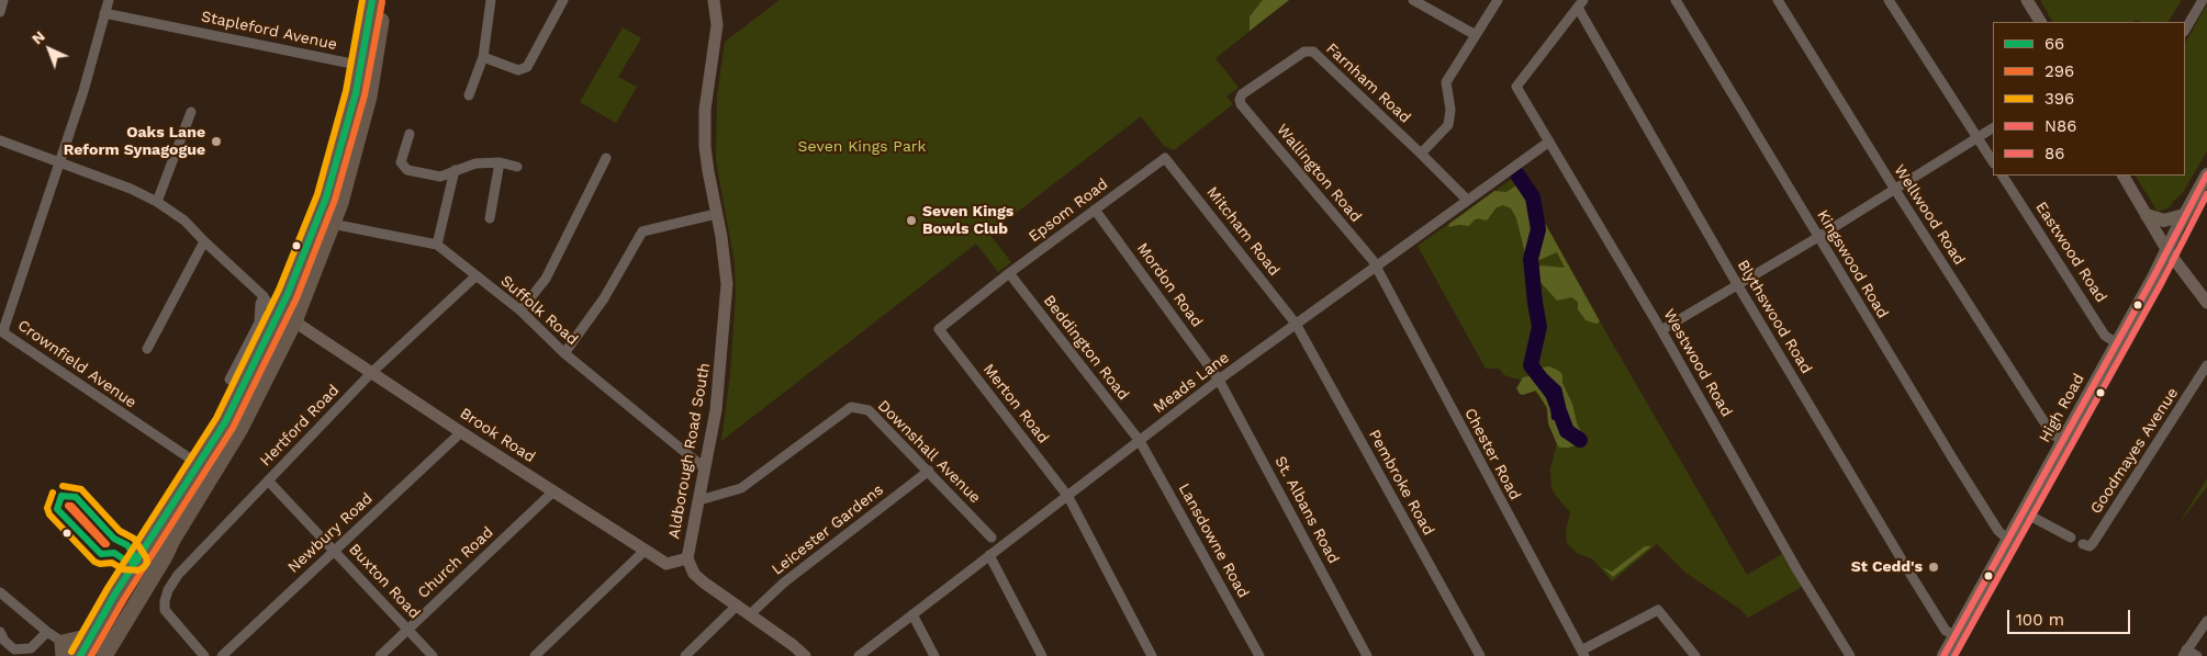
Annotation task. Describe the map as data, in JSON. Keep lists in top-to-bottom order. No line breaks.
{"streets":{"main road":["High Road"],"street":["Stapleford Avenue","Farnham Road","Wallington Road","Epsom Road","Wellwood Road","Mitcham Road","Eastwood Road","Kingswood Road","Mordon Road","Suffolk Road","Blythswood Road","Beddington Road","Westwood Road","Crownfield Avenue","Meads Lane","Merton Road","Hertford Road","Brook Road","Aldborough Road South","Goodmayes Avenue","Downshall Avenue","Chester Road","Pembroke Road","St. Albans Road","Leicester Gardens","Newbury Road","Lansdowne Road","Church Road","Buxton Road"]},"crossings":[["Farnham Road","Wallington Road"],["Farnham Road","Meads Lane"],["Wallington Road","Meads Lane"],["Wallington Road","Chester Road"],["Epsom Road","Mitcham Road"],["Epsom Road","Mordon Road"],["Epsom Road","Beddington Road"],["Epsom Road","Merton Road"],["Wellwood Road","High Road"],["Mitcham Road","Meads Lane"],["Mitcham Road","Pembroke Road"],["Eastwood Road","High Road"],["Kingswood Road","High Road"],["Mordon Road","Meads Lane"],["Mordon Road","St. Albans Road"],["Suffolk Road","Hertford Road"],["Suffolk Road","Aldborough Road South"],["Blythswood Road","Westwood Road"],["Blythswood Road","High Road"],["Beddington Road","Meads Lane"],["Beddington Road","Lansdowne Road"],["Westwood Road","Meads Lane"],["Meads Lane","Merton Road"],["Meads Lane","Chester Road"],["Meads Lane","Pembroke Road"],["Meads Lane","St. Albans Road"],["Meads Lane","Lansdowne Road"],["Hertford Road","Brook Road"],["Hertford Road","Buxton Road"],["Brook Road","Aldborough Road South"],["Brook Road","Newbury Road"],["Brook Road","Church Road"],["Aldborough Road South","Downshall Avenue"],["Aldborough Road South","Leicester Gardens"],["Downshall Avenue","Leicester Gardens"],["Newbury Road","Buxton Road"],["Church Road","Buxton Road"]],"parks":["Seven Kings Park"],"places":["Oaks Lane Reform Synagogue","Seven Kings Bowls Club","St Cedd's"],"lines":["transit line 66","transit line 396","transit line 296","transit line N86","transit line 86"],"legend":["66","296","396","N86","86"],"scale_bar":"100 m","north":"top left"}
